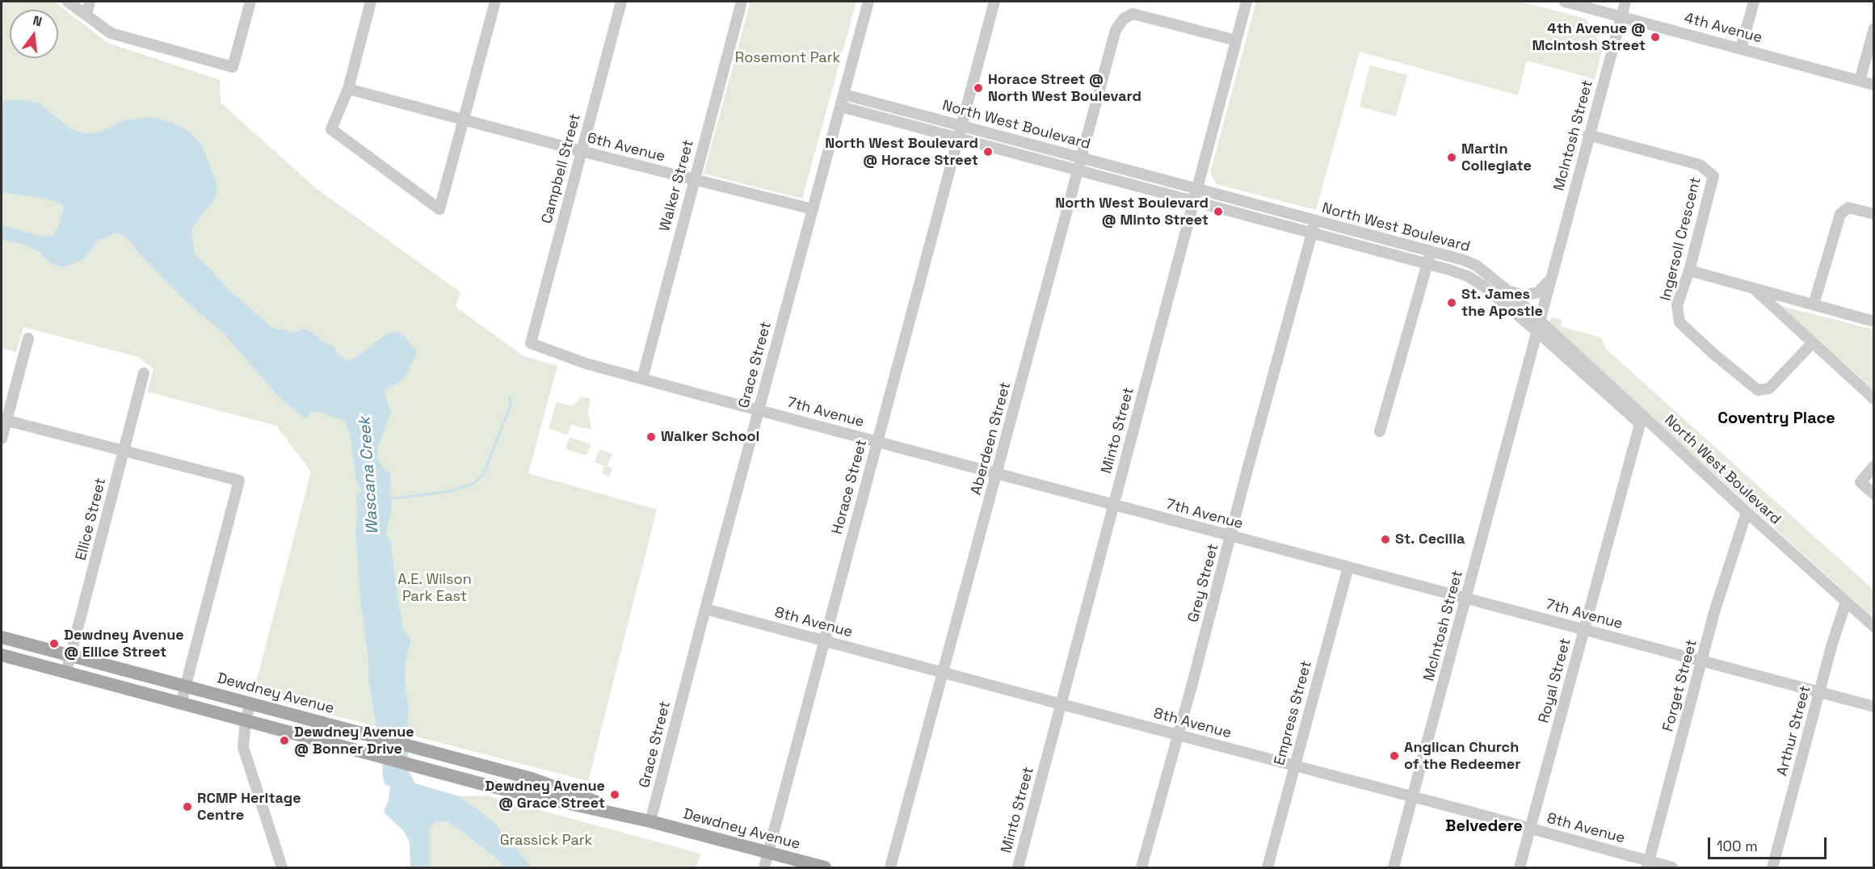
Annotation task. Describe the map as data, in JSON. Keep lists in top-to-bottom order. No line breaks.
{"streets":{"main road":["Dewdney Avenue"],"street":["4th Avenue","North West Boulevard","McIntosh Street","6th Avenue","Campbell Street","Walker Street","Ingersoll Crescent","Grace Street","7th Avenue","Minto Street","Aberdeen Street","Horace Street","Ellice Street","Grey Street","8th Avenue","Royal Street","Forget Street","Empress Street","Arthur Street"]},"crossings":[["4th Avenue","McIntosh Street"],["North West Boulevard","McIntosh Street"],["North West Boulevard","Grace Street"],["North West Boulevard","Minto Street"],["North West Boulevard","Aberdeen Street"],["North West Boulevard","Horace Street"],["North West Boulevard","Grey Street"],["North West Boulevard","Royal Street"],["North West Boulevard","Forget Street"],["North West Boulevard","Arthur Street"],["McIntosh Street","Ingersoll Crescent"],["McIntosh Street","7th Avenue"],["McIntosh Street","8th Avenue"],["6th Avenue","Campbell Street"],["6th Avenue","Walker Street"],["6th Avenue","Grace Street"],["Campbell Street","7th Avenue"],["Walker Street","7th Avenue"],["Grace Street","7th Avenue"],["Grace Street","8th Avenue"],["Grace Street","Dewdney Avenue"],["7th Avenue","Minto Street"],["7th Avenue","Aberdeen Street"],["7th Avenue","Horace Street"],["7th Avenue","Grey Street"],["7th Avenue","Royal Street"],["7th Avenue","Forget Street"],["7th Avenue","Empress Street"],["7th Avenue","Arthur Street"],["Minto Street","Aberdeen Street"],["Minto Street","8th Avenue"],["Aberdeen Street","8th Avenue"],["Horace Street","8th Avenue"],["Horace Street","Dewdney Avenue"],["Ellice Street","Dewdney Avenue"],["Grey Street","8th Avenue"],["8th Avenue","Royal Street"],["8th Avenue","Forget Street"],["8th Avenue","Empress Street"]],"districts":["Coventry Place","Belvedere"],"water":["Wascana Creek"],"parks":["Rosemont Park","A.E. Wilson Park East","Grassick Park"],"places":["4th Avenue @ McIntosh Street","Horace Street @ North West Boulevard","North West Boulevard @ Horace Street","Martin Collegiate","North West Boulevard @ Minto Street","St. James the Apostle","Walker School","St. Cecilia","Dewdney Avenue @ Ellice Street","Dewdney Avenue @ Bonner Drive","Anglican Church of the Redeemer","Dewdney Avenue @ Grace Street","RCMP Heritage Centre"],"scale_bar":"100 m","north":"top"}
